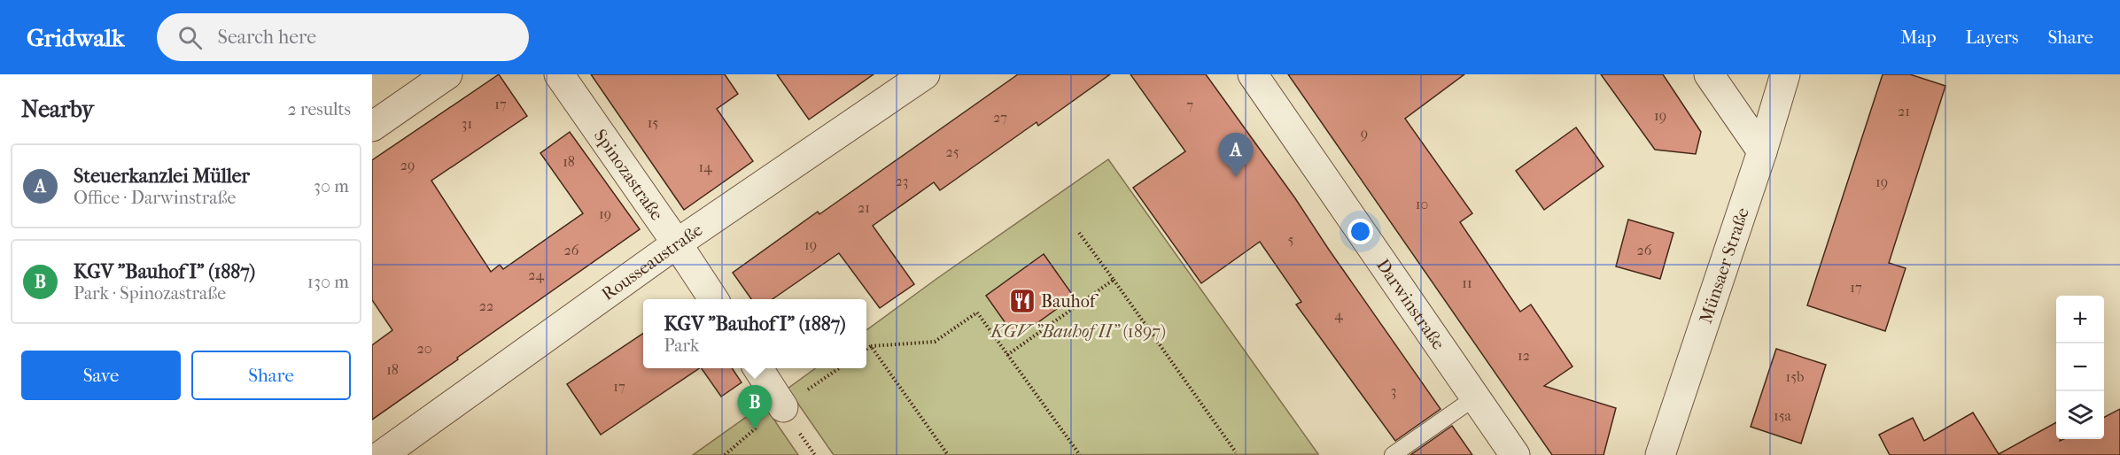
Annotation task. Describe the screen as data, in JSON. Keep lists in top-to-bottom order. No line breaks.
{"streets":{"street":["Spinozastraße","Rousseaustraße","Münsaer Straße","Darwinstraße"]},"crossings":[["Spinozastraße","Rousseaustraße"]],"parks":["KGV \"Bauhof II\" (1897)"],"places":{"restaurant":["Bauhof"]},"house_numbers":["17","7","21","19","27","15","31","9","25","18","29","14","23","19","10","21","19","5","19","26","26","24","11","17","22","4","20","12","18","15b","17","3","15a"],"page":{"header":"Gridwalk","search":"Search here","nav":["Map","Layers","Share"],"heading":["Nearby","2 results"],"pins":["A","B"],"list":[{"mark":"A","name":"Steuerkanzlei Müller","note":"Office · Darwinstraße","value":"30 m"},{"mark":"B","name":"KGV \"Bauhof I\" (1887)","note":"Park · Spinozastraße","value":"130 m"}],"map_buttons":["+","−"],"popup":["KGV \"Bauhof I\" (1887)","Park"],"buttons":["Save","Share"]}}
